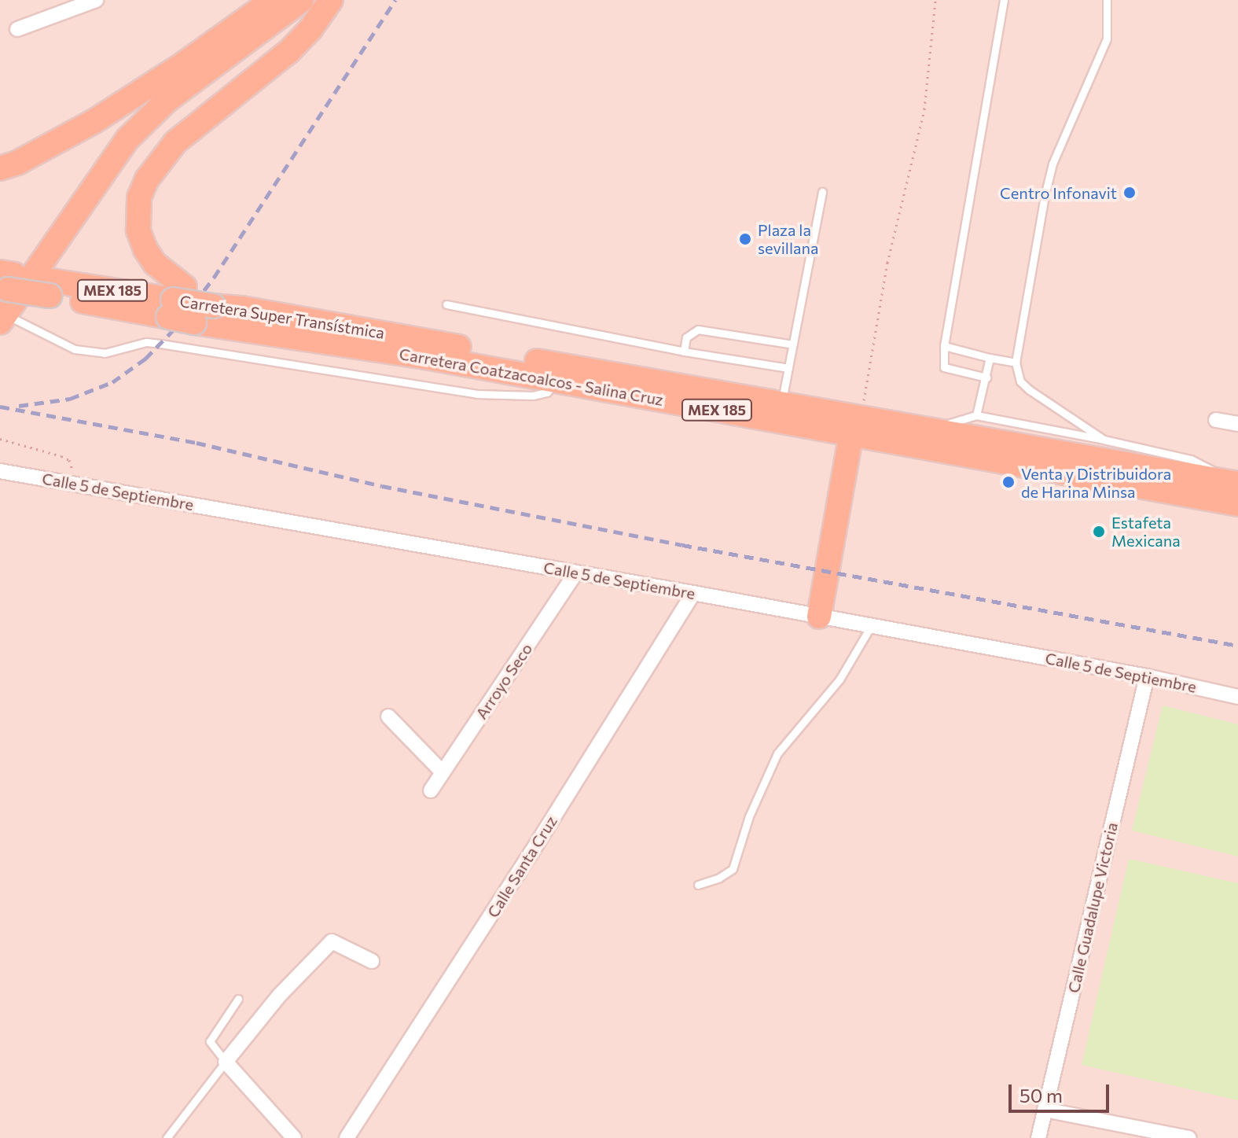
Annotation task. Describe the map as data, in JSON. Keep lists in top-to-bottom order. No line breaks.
{"streets":{"main road":["MEX 185","Carretera Super Transístmica","Carretera Coatzacoalcos - Salina Cruz"],"street":["Calle 5 de Septiembre","Arroyo Seco","Calle Santa Cruz","Calle Guadalupe Victoria"]},"crossings":[["MEX 185","Carretera Super Transístmica"],["Carretera Super Transístmica","Carretera Coatzacoalcos - Salina Cruz"],["Calle 5 de Septiembre","Arroyo Seco"],["Calle 5 de Septiembre","Calle Santa Cruz"],["Calle 5 de Septiembre","Calle Guadalupe Victoria"]],"places":["Centro Infonavit","Plaza la sevillana","Venta y Distribuidora de Harina Minsa","Estafeta Mexicana"],"scale_bar":"50 m"}
